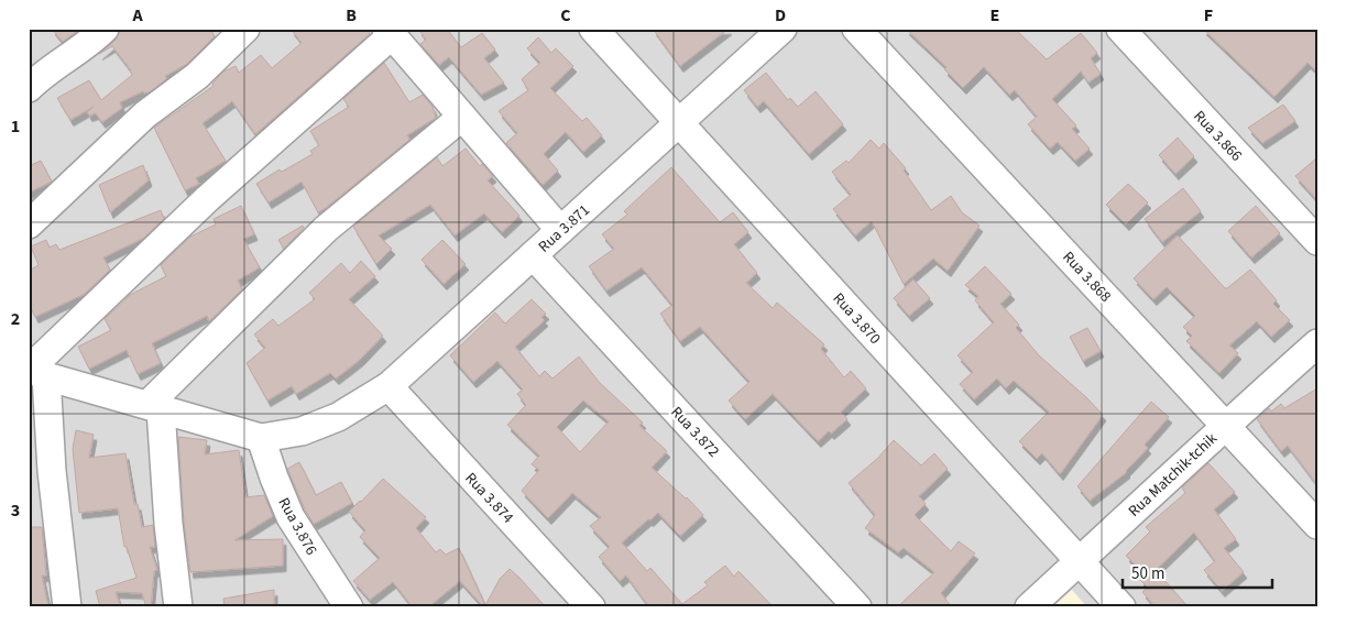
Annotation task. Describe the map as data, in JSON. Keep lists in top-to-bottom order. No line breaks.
{"streets":{"street":["Rua 3.866","Rua 3.871","Rua 3.868","Rua 3.870","Rua 3.872","Rua Matchik-tchik","Rua 3.874","Rua 3.876"]},"crossings":[["Rua 3.871","Rua 3.870"],["Rua 3.871","Rua 3.872"],["Rua 3.871","Rua 3.874"],["Rua 3.871","Rua 3.876"],["Rua 3.868","Rua Matchik-tchik"],["Rua 3.870","Rua Matchik-tchik"]],"scale_bar":"50 m","grid":{"columns":["A","B","C","D","E","F"],"rows":["1","2","3"]}}
